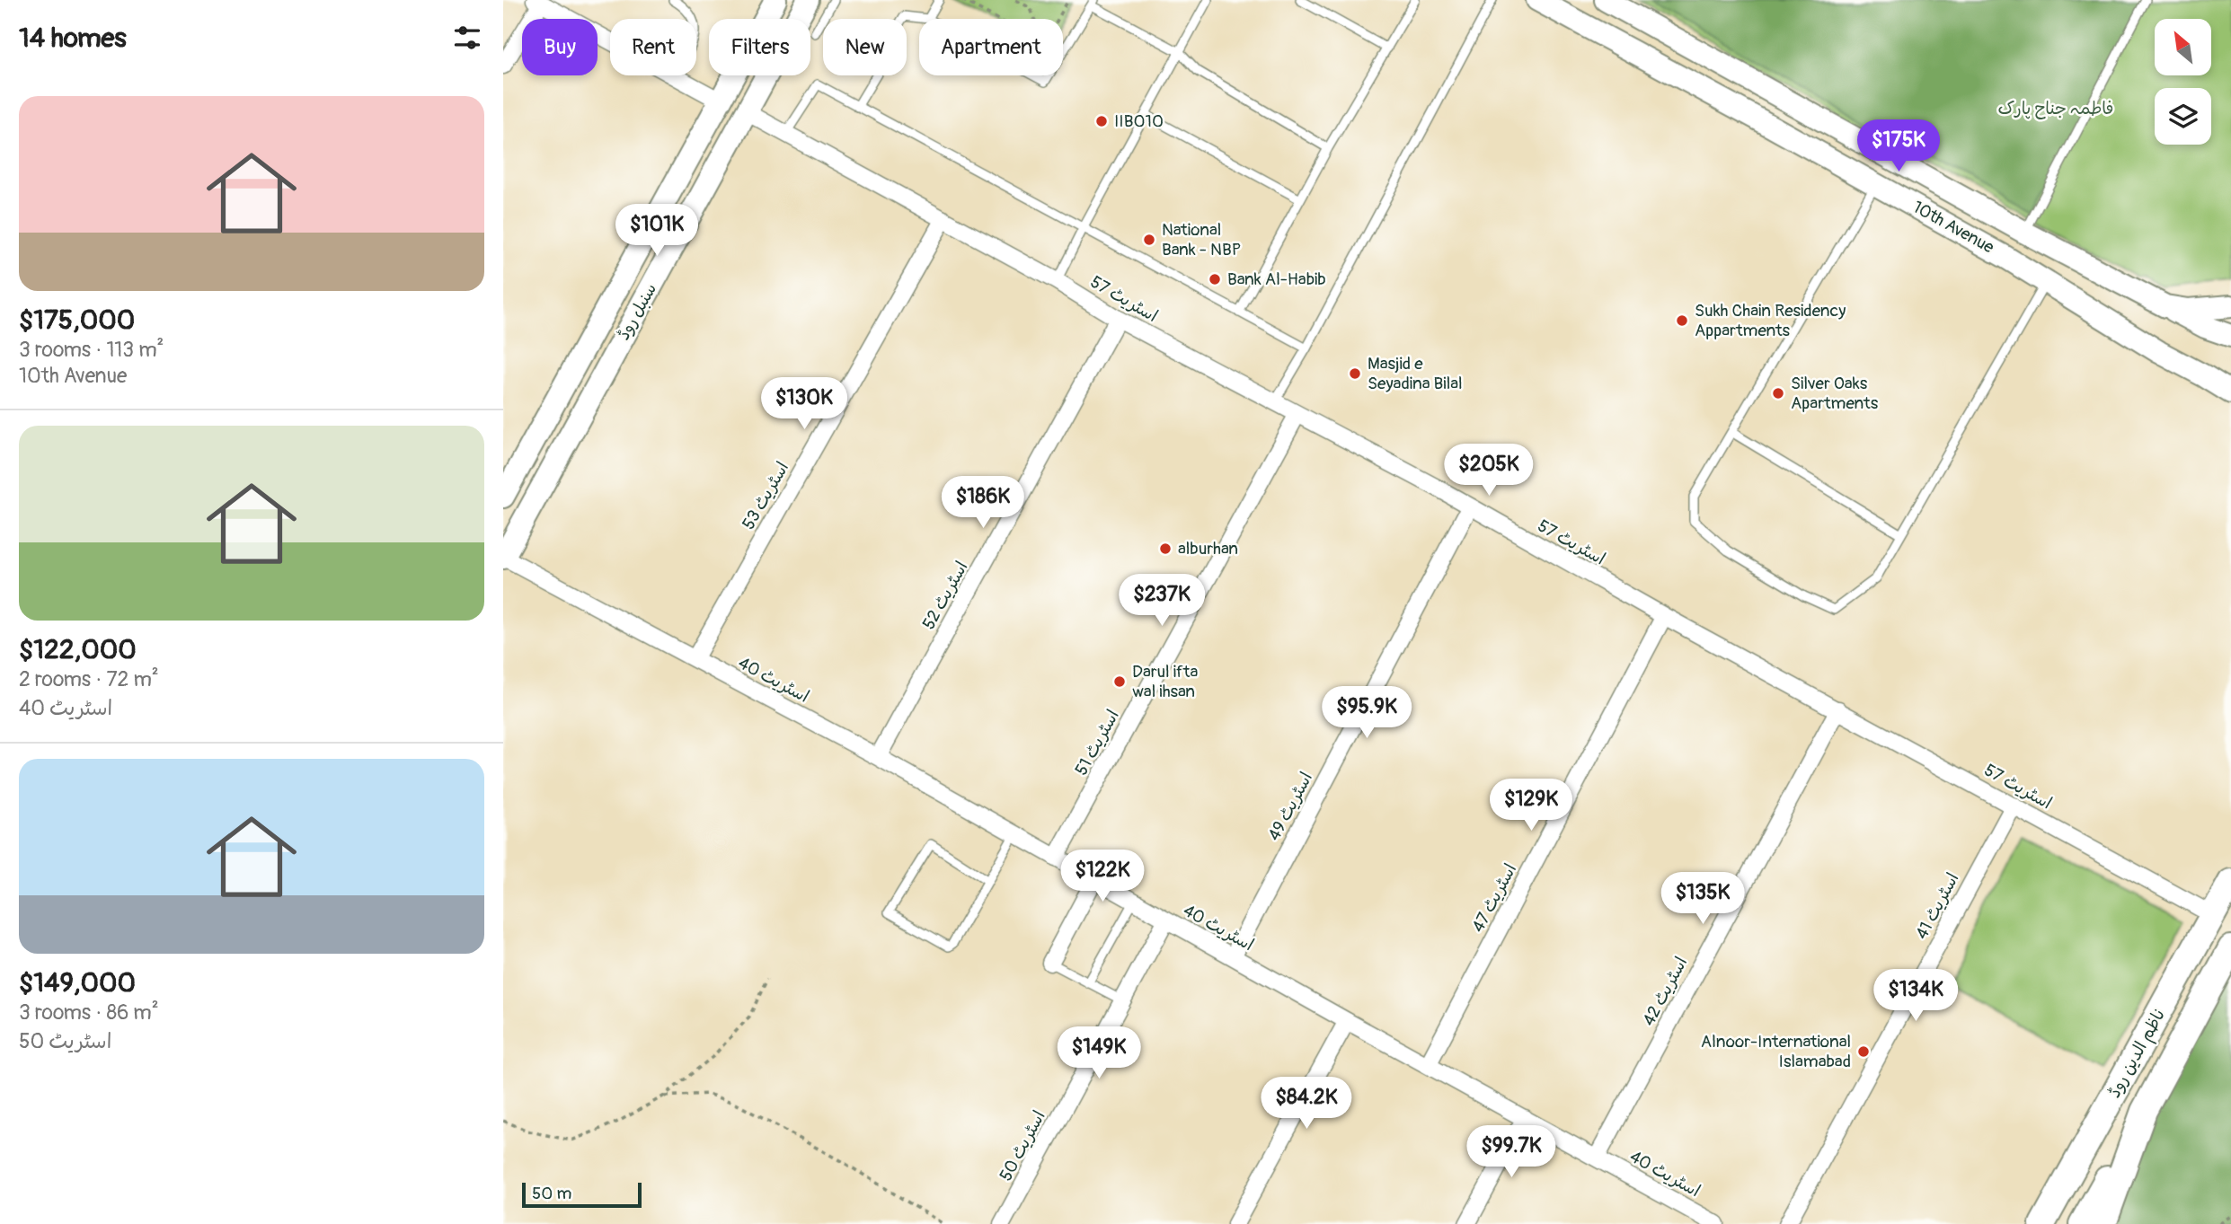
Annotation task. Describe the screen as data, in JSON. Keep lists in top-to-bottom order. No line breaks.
{"streets":{"main road":["10th Avenue","سنبل روڈ","ناظم الدین روڈ"],"street":["اسٹریٹ 57","اسٹریٹ 53","اسٹریٹ 52","اسٹریٹ 40","اسٹریٹ 51","اسٹریٹ 49","اسٹریٹ 47","اسٹریٹ 41","اسٹریٹ 42","اسٹریٹ 50"]},"crossings":[["اسٹریٹ 57","سنبل روڈ"],["اسٹریٹ 57","اسٹریٹ 53"],["اسٹریٹ 57","اسٹریٹ 52"],["اسٹریٹ 57","اسٹریٹ 51"],["اسٹریٹ 57","اسٹریٹ 49"],["اسٹریٹ 57","اسٹریٹ 47"],["اسٹریٹ 57","اسٹریٹ 41"],["اسٹریٹ 57","اسٹریٹ 42"],["اسٹریٹ 57","ناظم الدین روڈ"],["سنبل روڈ","اسٹریٹ 40"],["اسٹریٹ 53","اسٹریٹ 40"],["اسٹریٹ 52","اسٹریٹ 40"],["اسٹریٹ 40","اسٹریٹ 51"],["اسٹریٹ 40","اسٹریٹ 49"],["اسٹریٹ 40","اسٹریٹ 47"],["اسٹریٹ 40","اسٹریٹ 42"],["اسٹریٹ 40","اسٹریٹ 50"]],"parks":["فاطمہ جناح پارک"],"places":["IIB010","National Bank - NBP","Bank Al-Habib","Sukh Chain Residency Appartments","Masjid e Seyadina Bilal","Silver Oaks Apartments","alburhan","Darul ifta wal ihsan","Alnoor-International Islamabad"],"scale_bar":"50 m","north":"top left","page":{"heading":"14 homes","chip":["Buy","Rent","Filters","New","Apartment"],"list":[{"name":"$175,000","note":"3 rooms · 113 m² · 10th Avenue"},{"name":"$122,000","note":"2 rooms · 72 m² · اسٹریٹ 40"},{"name":"$149,000","note":"3 rooms · 86 m² · اسٹریٹ 50"}],"price":["$175K","$101K","$130K","$205K","$186K","$237K","$95.9K","$129K","$122K","$135K","$134K","$149K","$84.2K","$99.7K"],"scale":"50 m"}}
